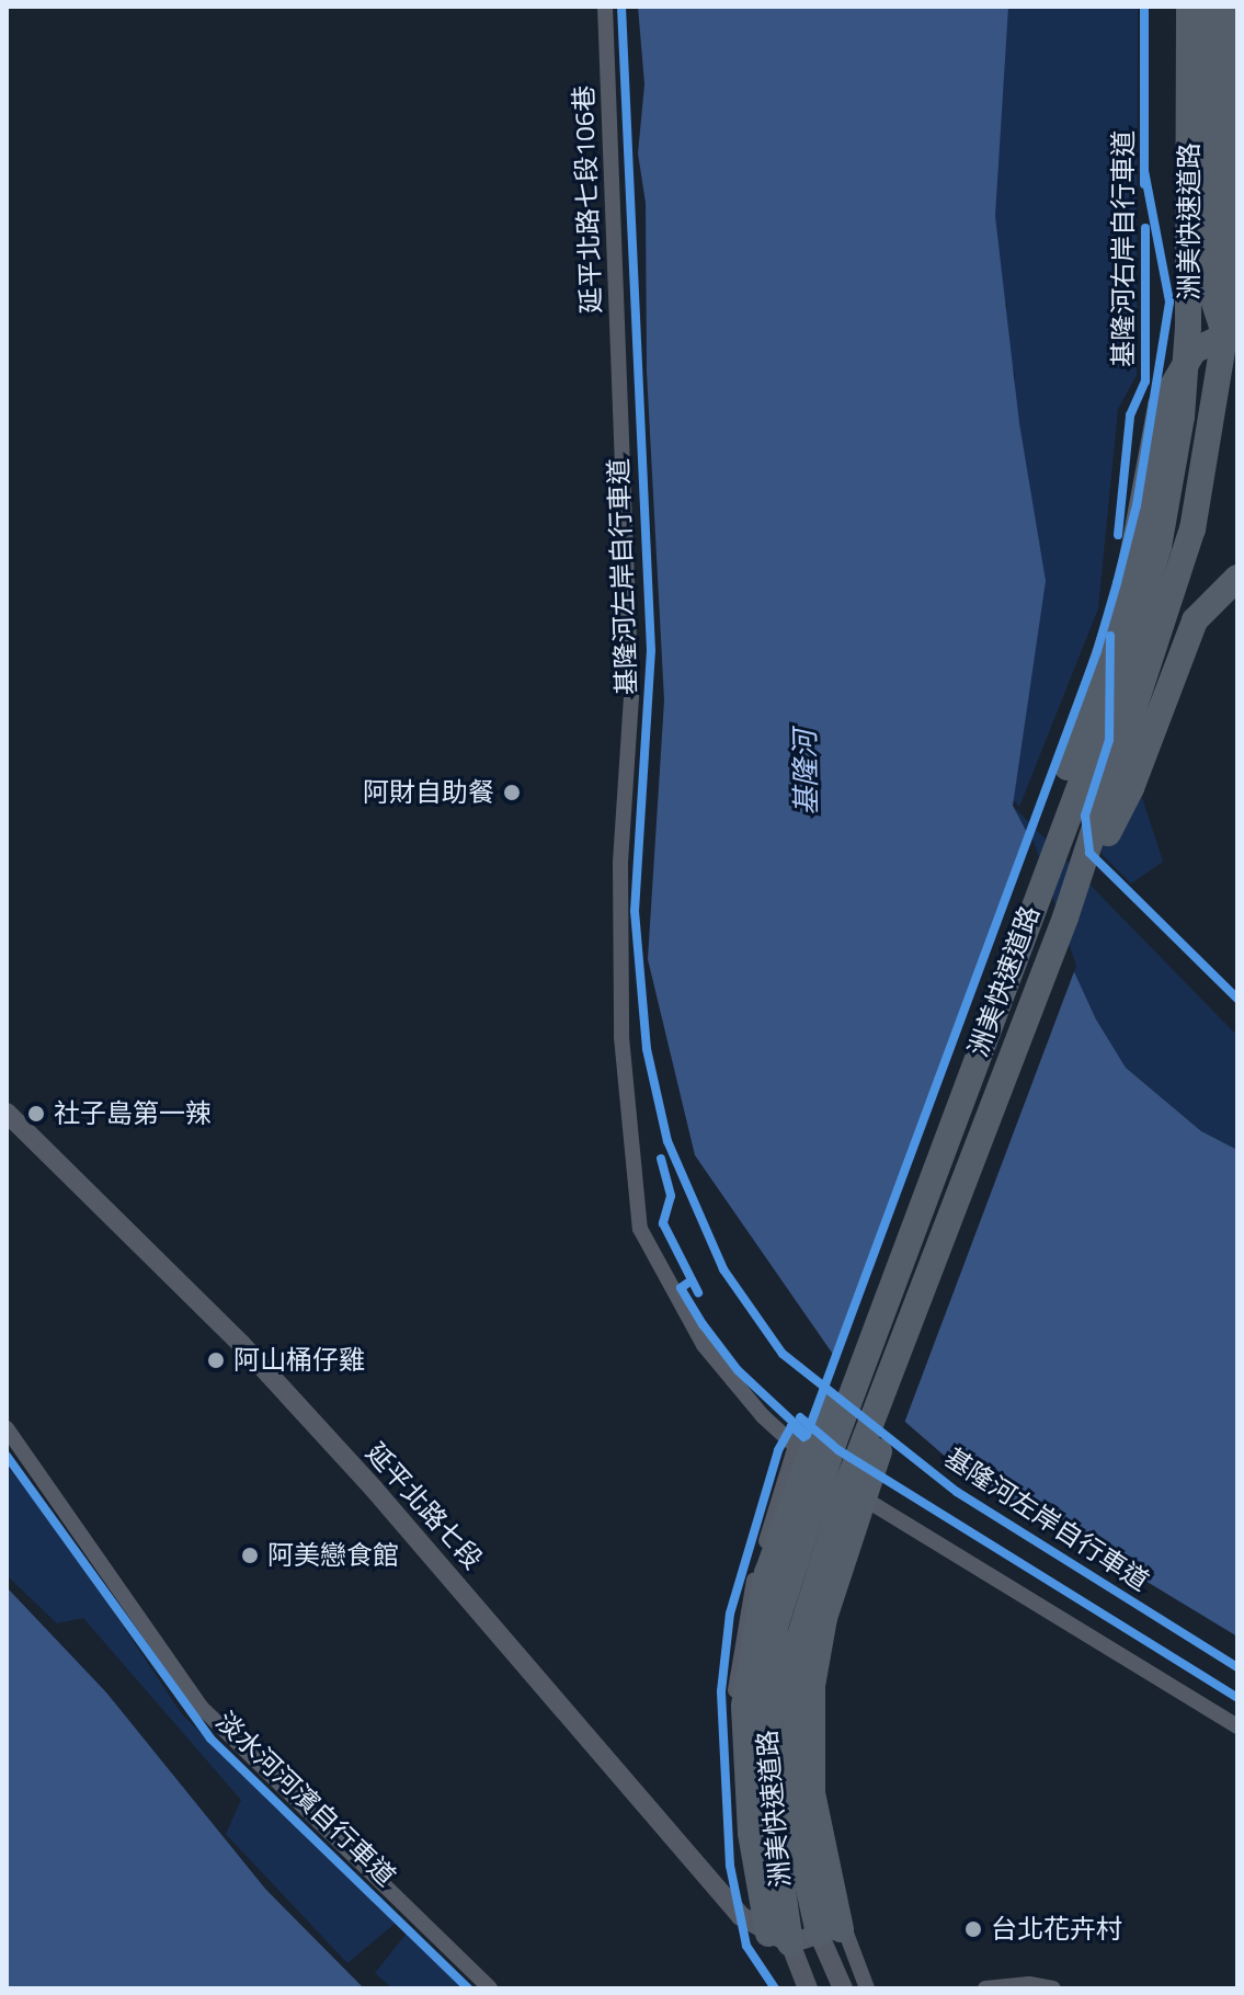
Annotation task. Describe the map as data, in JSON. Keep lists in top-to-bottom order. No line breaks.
{"streets":{"highway":["洲美快速道路"],"street":["延平北路七段106巷","延平北路七段"],"cycle path":["基隆河右岸自行車道","基隆河左岸自行車道","淡水河河濱自行車道"]},"crossings":[["洲美快速道路","延平北路七段"]],"water":["基隆河"],"places":["阿財自助餐","社子島第一辣","阿山桶仔雞","阿美戀食館","台北花卉村"]}
